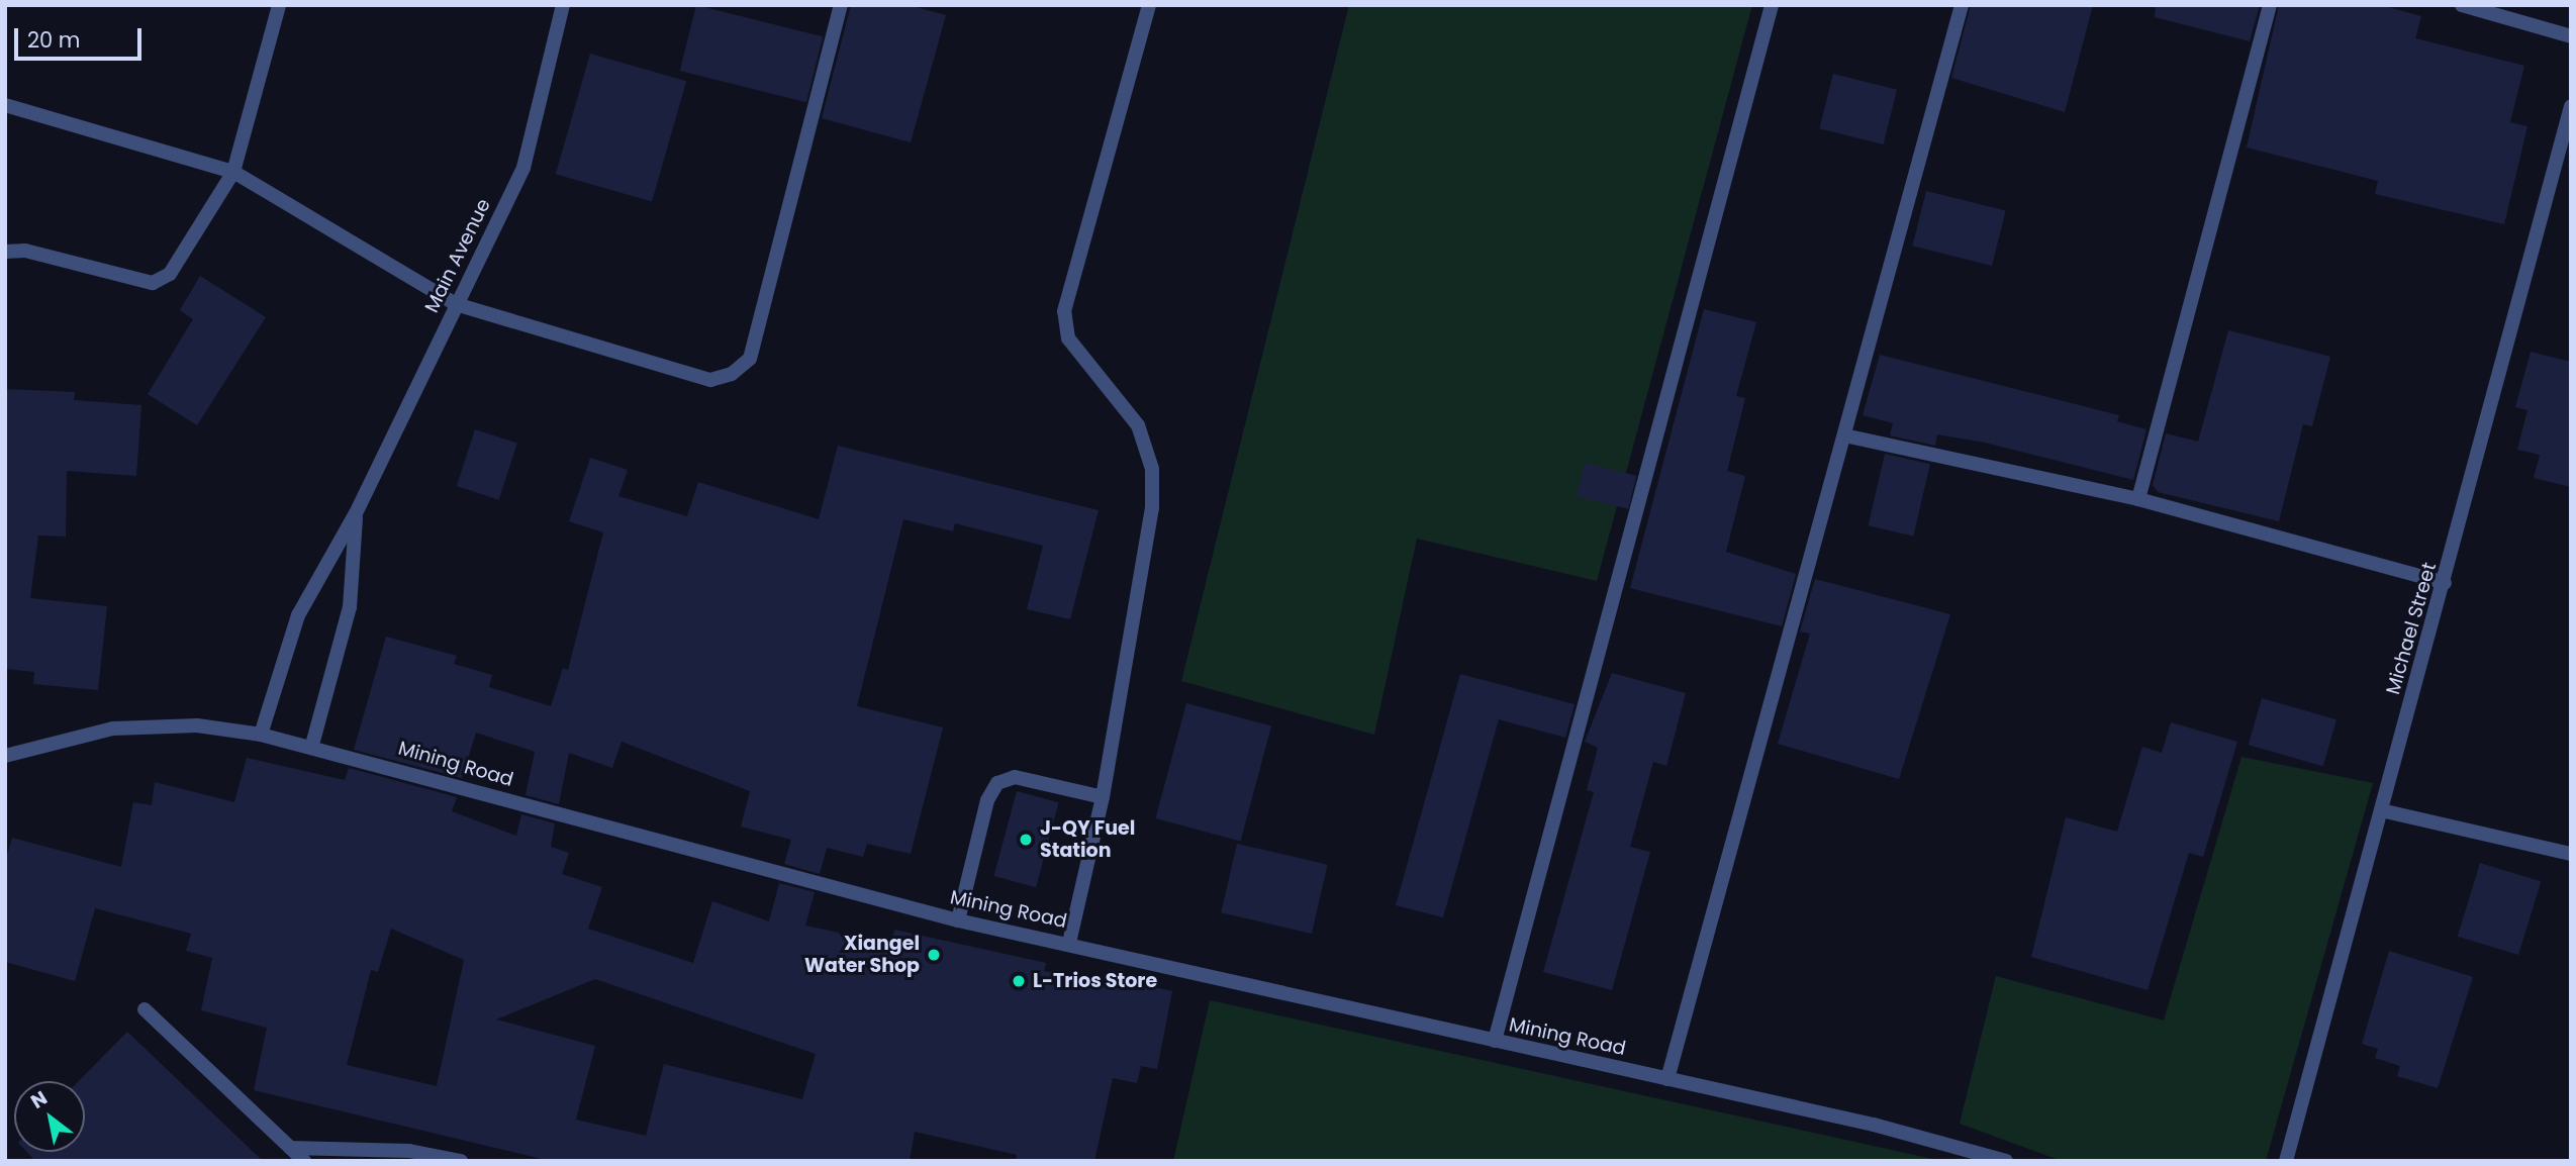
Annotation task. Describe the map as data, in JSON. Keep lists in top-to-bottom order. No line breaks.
{"streets":{"street":["Main Avenue","Michael Street","Mining Road"]},"crossings":[["Main Avenue","Mining Road"]],"places":["J-QY Fuel Station","Xiangel Water Shop","L-Trios Store"],"scale_bar":"20 m","north":"top left"}
